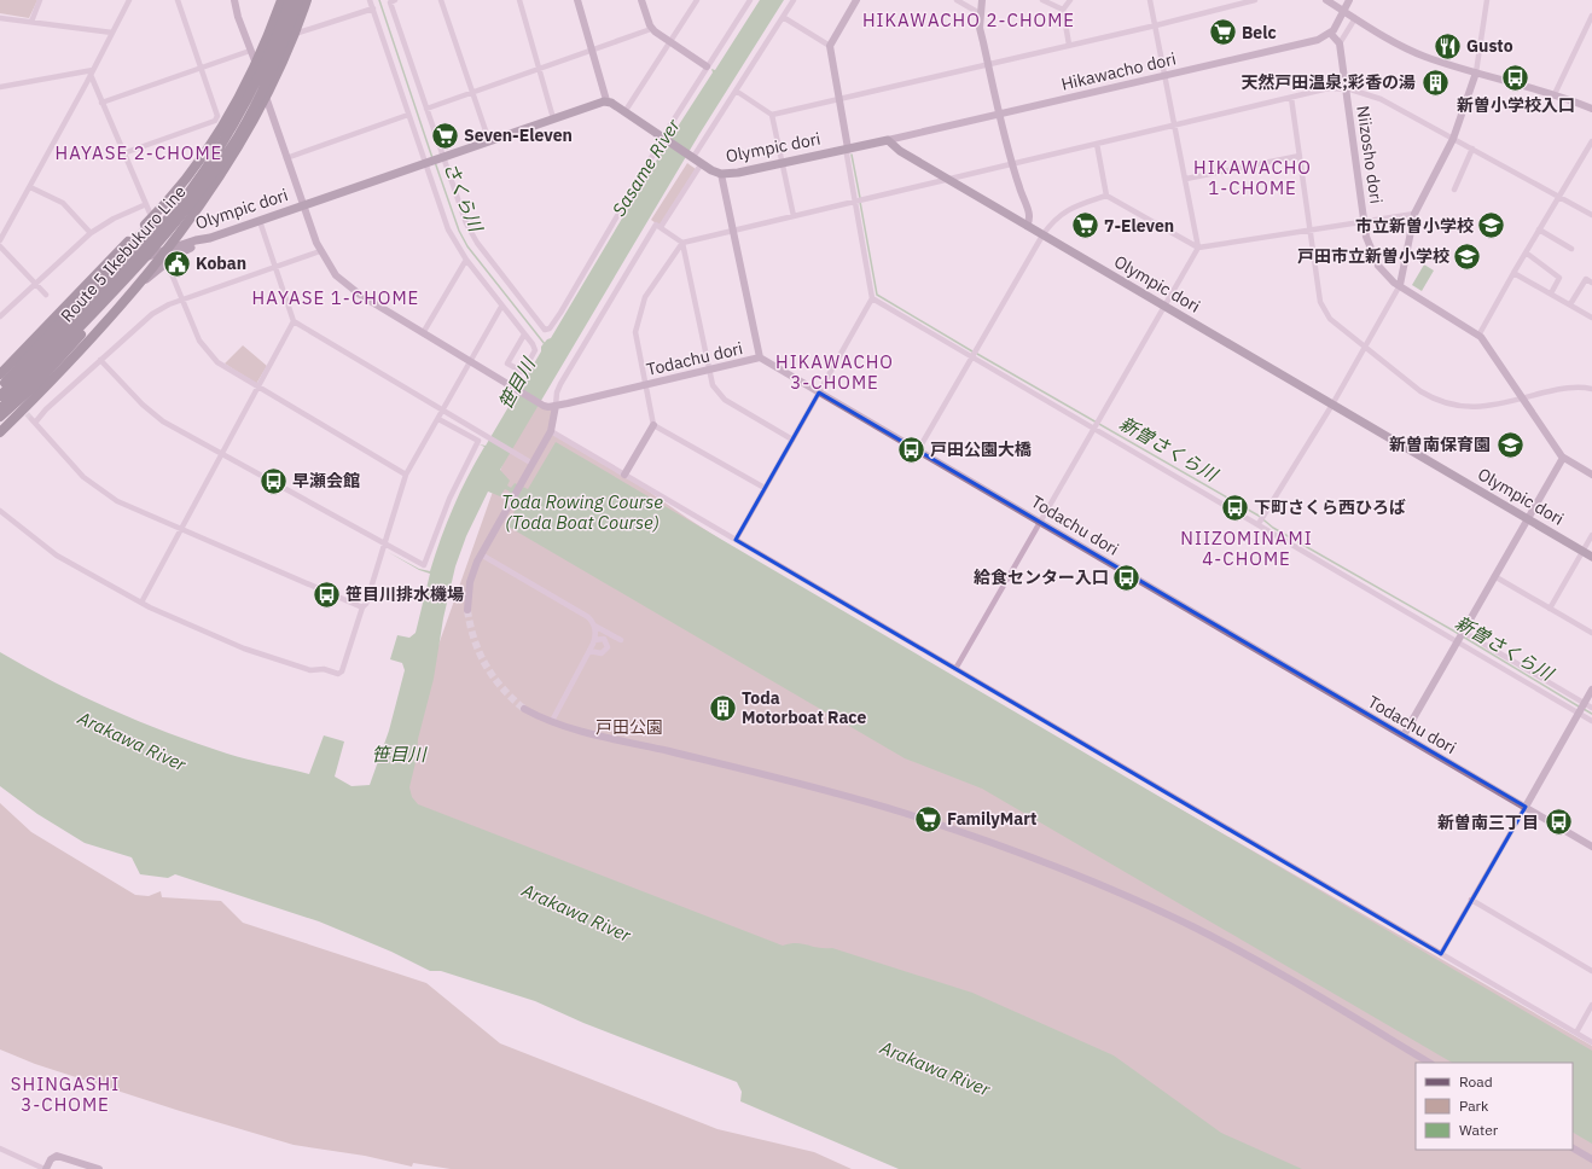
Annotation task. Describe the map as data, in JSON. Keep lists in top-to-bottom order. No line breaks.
{"streets":{"highway":["Route 5 Ikebukuro Line"],"main road":["Olympic dori"],"street":["Hikawacho dori","Niizosho dori","Todachu dori"]},"crossings":[["Hikawacho dori","Olympic dori"]],"districts":["HIKAWACHO 2-CHOME","HAYASE 2-CHOME","HIKAWACHO 1-CHOME","HAYASE 1-CHOME","HIKAWACHO 3-CHOME","NIIZOMINAMI 4-CHOME","SHINGASHI 3-CHOME"],"water":["Sasame River","さくら川","笹目川","新曽さくら川","Toda Rowing Course (Toda Boat Course)","Arakawa River"],"parks":["戸田公園"],"places":{"supermarket":["Belc","Seven-Eleven","7-Eleven","FamilyMart"],"restaurant":["Gusto"],"bus stop":["新曽小学校入口","戸田公園大橋","早瀬会館","下町さくら西ひろば","給食センター入口","笹目川排水機場","新曽南三丁目"],"building":["天然戸田温泉;彩香の湯","Toda Motorboat Race"],"school or university":["市立新曽小学校","戸田市立新曽小学校","新曽南保育園"],"public building":["Koban"]},"legend":["Road","Park","Water"]}
